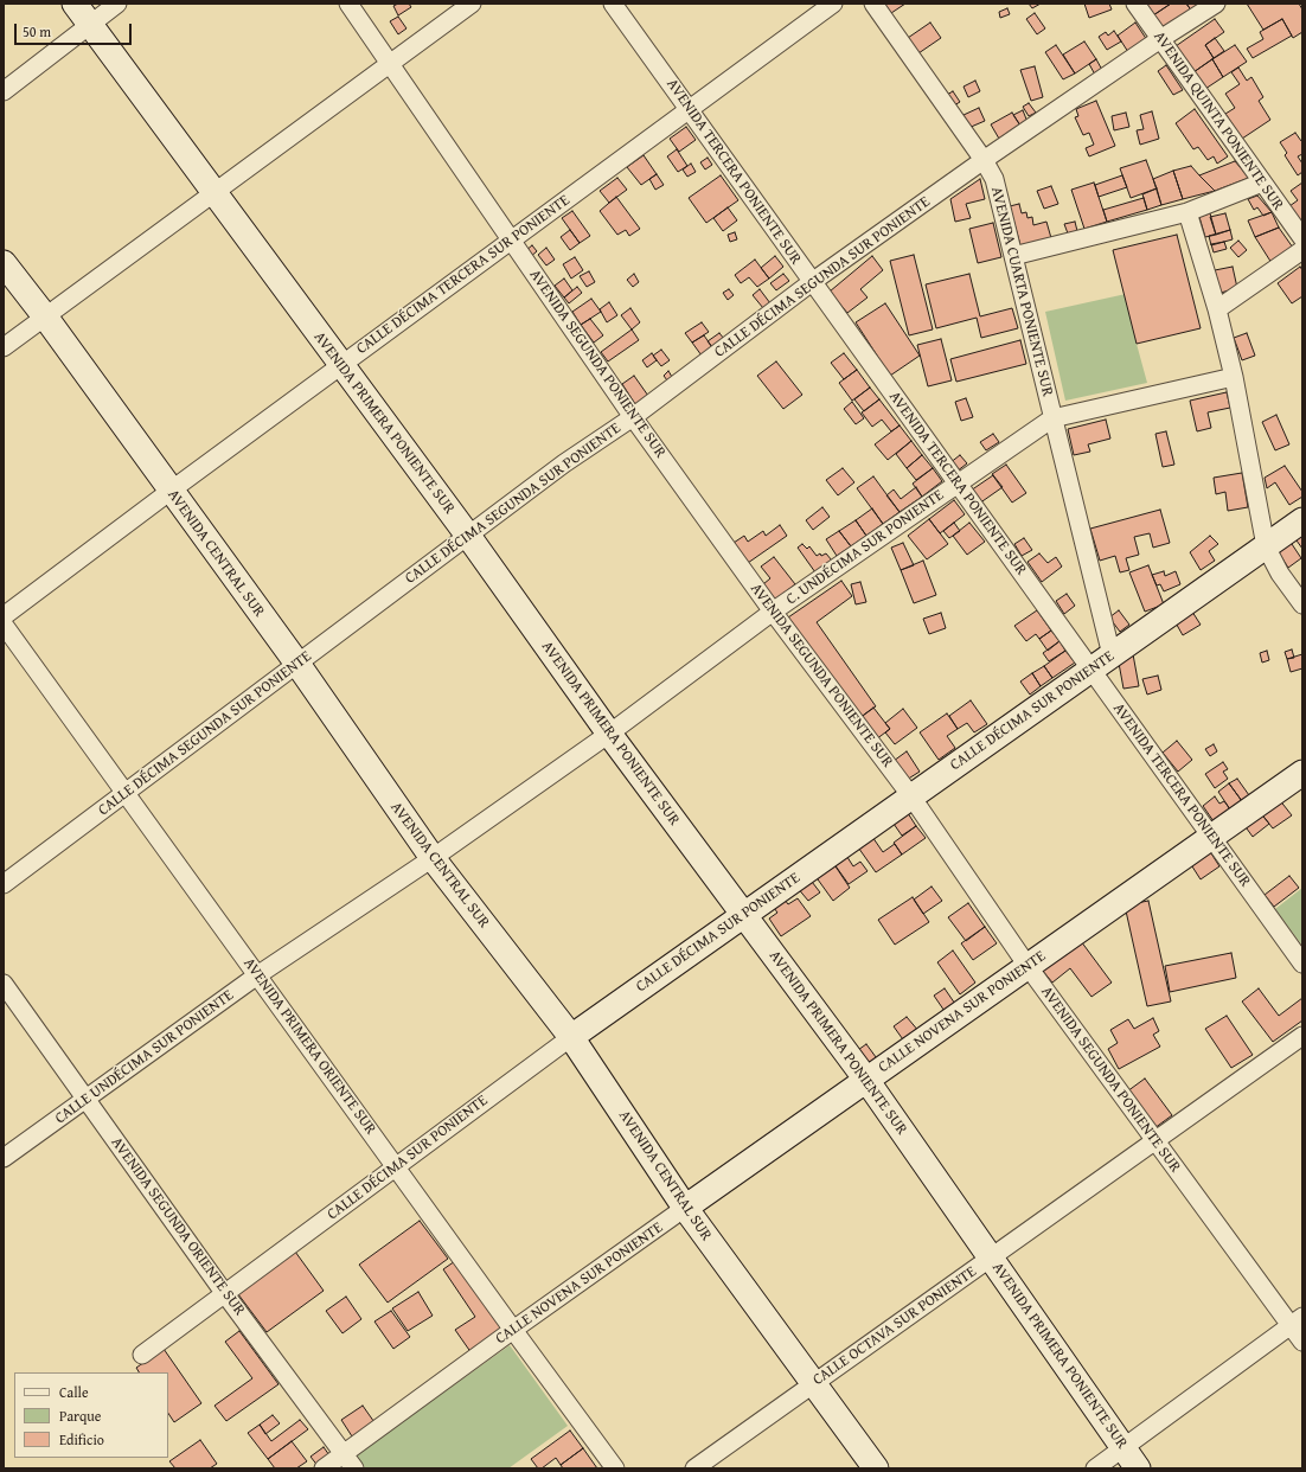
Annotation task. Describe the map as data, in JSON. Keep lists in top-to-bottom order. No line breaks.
{"streets":{"street":["AVENIDA QUINTA PONIENTE SUR","AVENIDA TERCERA PONIENTE SUR","CALLE DÉCIMA TERCERA SUR PONIENTE","CALLE DÉCIMA SEGUNDA SUR PONIENTE","AVENIDA CUARTA PONIENTE SUR","AVENIDA SEGUNDA PONIENTE SUR","AVENIDA PRIMERA PONIENTE SUR","C. UNDÉCIMA SUR PONIENTE","AVENIDA CENTRAL SUR","CALLE DÉCIMA SUR PONIENTE","CALLE NOVENA SUR PONIENTE","AVENIDA PRIMERA ORIENTE SUR","CALLE UNDÉCIMA SUR PONIENTE","AVENIDA SEGUNDA ORIENTE SUR","CALLE OCTAVA SUR PONIENTE"]},"crossings":[["AVENIDA QUINTA PONIENTE SUR","CALLE DÉCIMA SEGUNDA SUR PONIENTE"],["AVENIDA TERCERA PONIENTE SUR","CALLE DÉCIMA TERCERA SUR PONIENTE"],["AVENIDA TERCERA PONIENTE SUR","CALLE DÉCIMA SEGUNDA SUR PONIENTE"],["AVENIDA TERCERA PONIENTE SUR","C. UNDÉCIMA SUR PONIENTE"],["AVENIDA TERCERA PONIENTE SUR","CALLE DÉCIMA SUR PONIENTE"],["AVENIDA TERCERA PONIENTE SUR","CALLE NOVENA SUR PONIENTE"],["CALLE DÉCIMA TERCERA SUR PONIENTE","AVENIDA SEGUNDA PONIENTE SUR"],["CALLE DÉCIMA TERCERA SUR PONIENTE","AVENIDA PRIMERA PONIENTE SUR"],["CALLE DÉCIMA TERCERA SUR PONIENTE","AVENIDA CENTRAL SUR"],["CALLE DÉCIMA SEGUNDA SUR PONIENTE","AVENIDA CUARTA PONIENTE SUR"],["CALLE DÉCIMA SEGUNDA SUR PONIENTE","AVENIDA SEGUNDA PONIENTE SUR"],["CALLE DÉCIMA SEGUNDA SUR PONIENTE","AVENIDA PRIMERA PONIENTE SUR"],["CALLE DÉCIMA SEGUNDA SUR PONIENTE","AVENIDA CENTRAL SUR"],["CALLE DÉCIMA SEGUNDA SUR PONIENTE","AVENIDA PRIMERA ORIENTE SUR"],["AVENIDA CUARTA PONIENTE SUR","C. UNDÉCIMA SUR PONIENTE"],["AVENIDA CUARTA PONIENTE SUR","CALLE DÉCIMA SUR PONIENTE"],["AVENIDA SEGUNDA PONIENTE SUR","C. UNDÉCIMA SUR PONIENTE"],["AVENIDA SEGUNDA PONIENTE SUR","CALLE DÉCIMA SUR PONIENTE"],["AVENIDA SEGUNDA PONIENTE SUR","CALLE NOVENA SUR PONIENTE"],["AVENIDA SEGUNDA PONIENTE SUR","CALLE UNDÉCIMA SUR PONIENTE"],["AVENIDA SEGUNDA PONIENTE SUR","CALLE OCTAVA SUR PONIENTE"],["AVENIDA PRIMERA PONIENTE SUR","CALLE DÉCIMA SUR PONIENTE"],["AVENIDA PRIMERA PONIENTE SUR","CALLE NOVENA SUR PONIENTE"],["AVENIDA PRIMERA PONIENTE SUR","CALLE UNDÉCIMA SUR PONIENTE"],["AVENIDA PRIMERA PONIENTE SUR","CALLE OCTAVA SUR PONIENTE"],["C. UNDÉCIMA SUR PONIENTE","CALLE UNDÉCIMA SUR PONIENTE"],["AVENIDA CENTRAL SUR","CALLE DÉCIMA SUR PONIENTE"],["AVENIDA CENTRAL SUR","CALLE NOVENA SUR PONIENTE"],["AVENIDA CENTRAL SUR","CALLE UNDÉCIMA SUR PONIENTE"],["AVENIDA CENTRAL SUR","CALLE OCTAVA SUR PONIENTE"],["CALLE DÉCIMA SUR PONIENTE","AVENIDA PRIMERA ORIENTE SUR"],["CALLE DÉCIMA SUR PONIENTE","AVENIDA SEGUNDA ORIENTE SUR"],["CALLE NOVENA SUR PONIENTE","AVENIDA PRIMERA ORIENTE SUR"],["CALLE NOVENA SUR PONIENTE","AVENIDA SEGUNDA ORIENTE SUR"],["AVENIDA PRIMERA ORIENTE SUR","CALLE UNDÉCIMA SUR PONIENTE"],["CALLE UNDÉCIMA SUR PONIENTE","AVENIDA SEGUNDA ORIENTE SUR"]],"legend":["Calle","Parque","Edificio"],"scale_bar":"50 m"}
